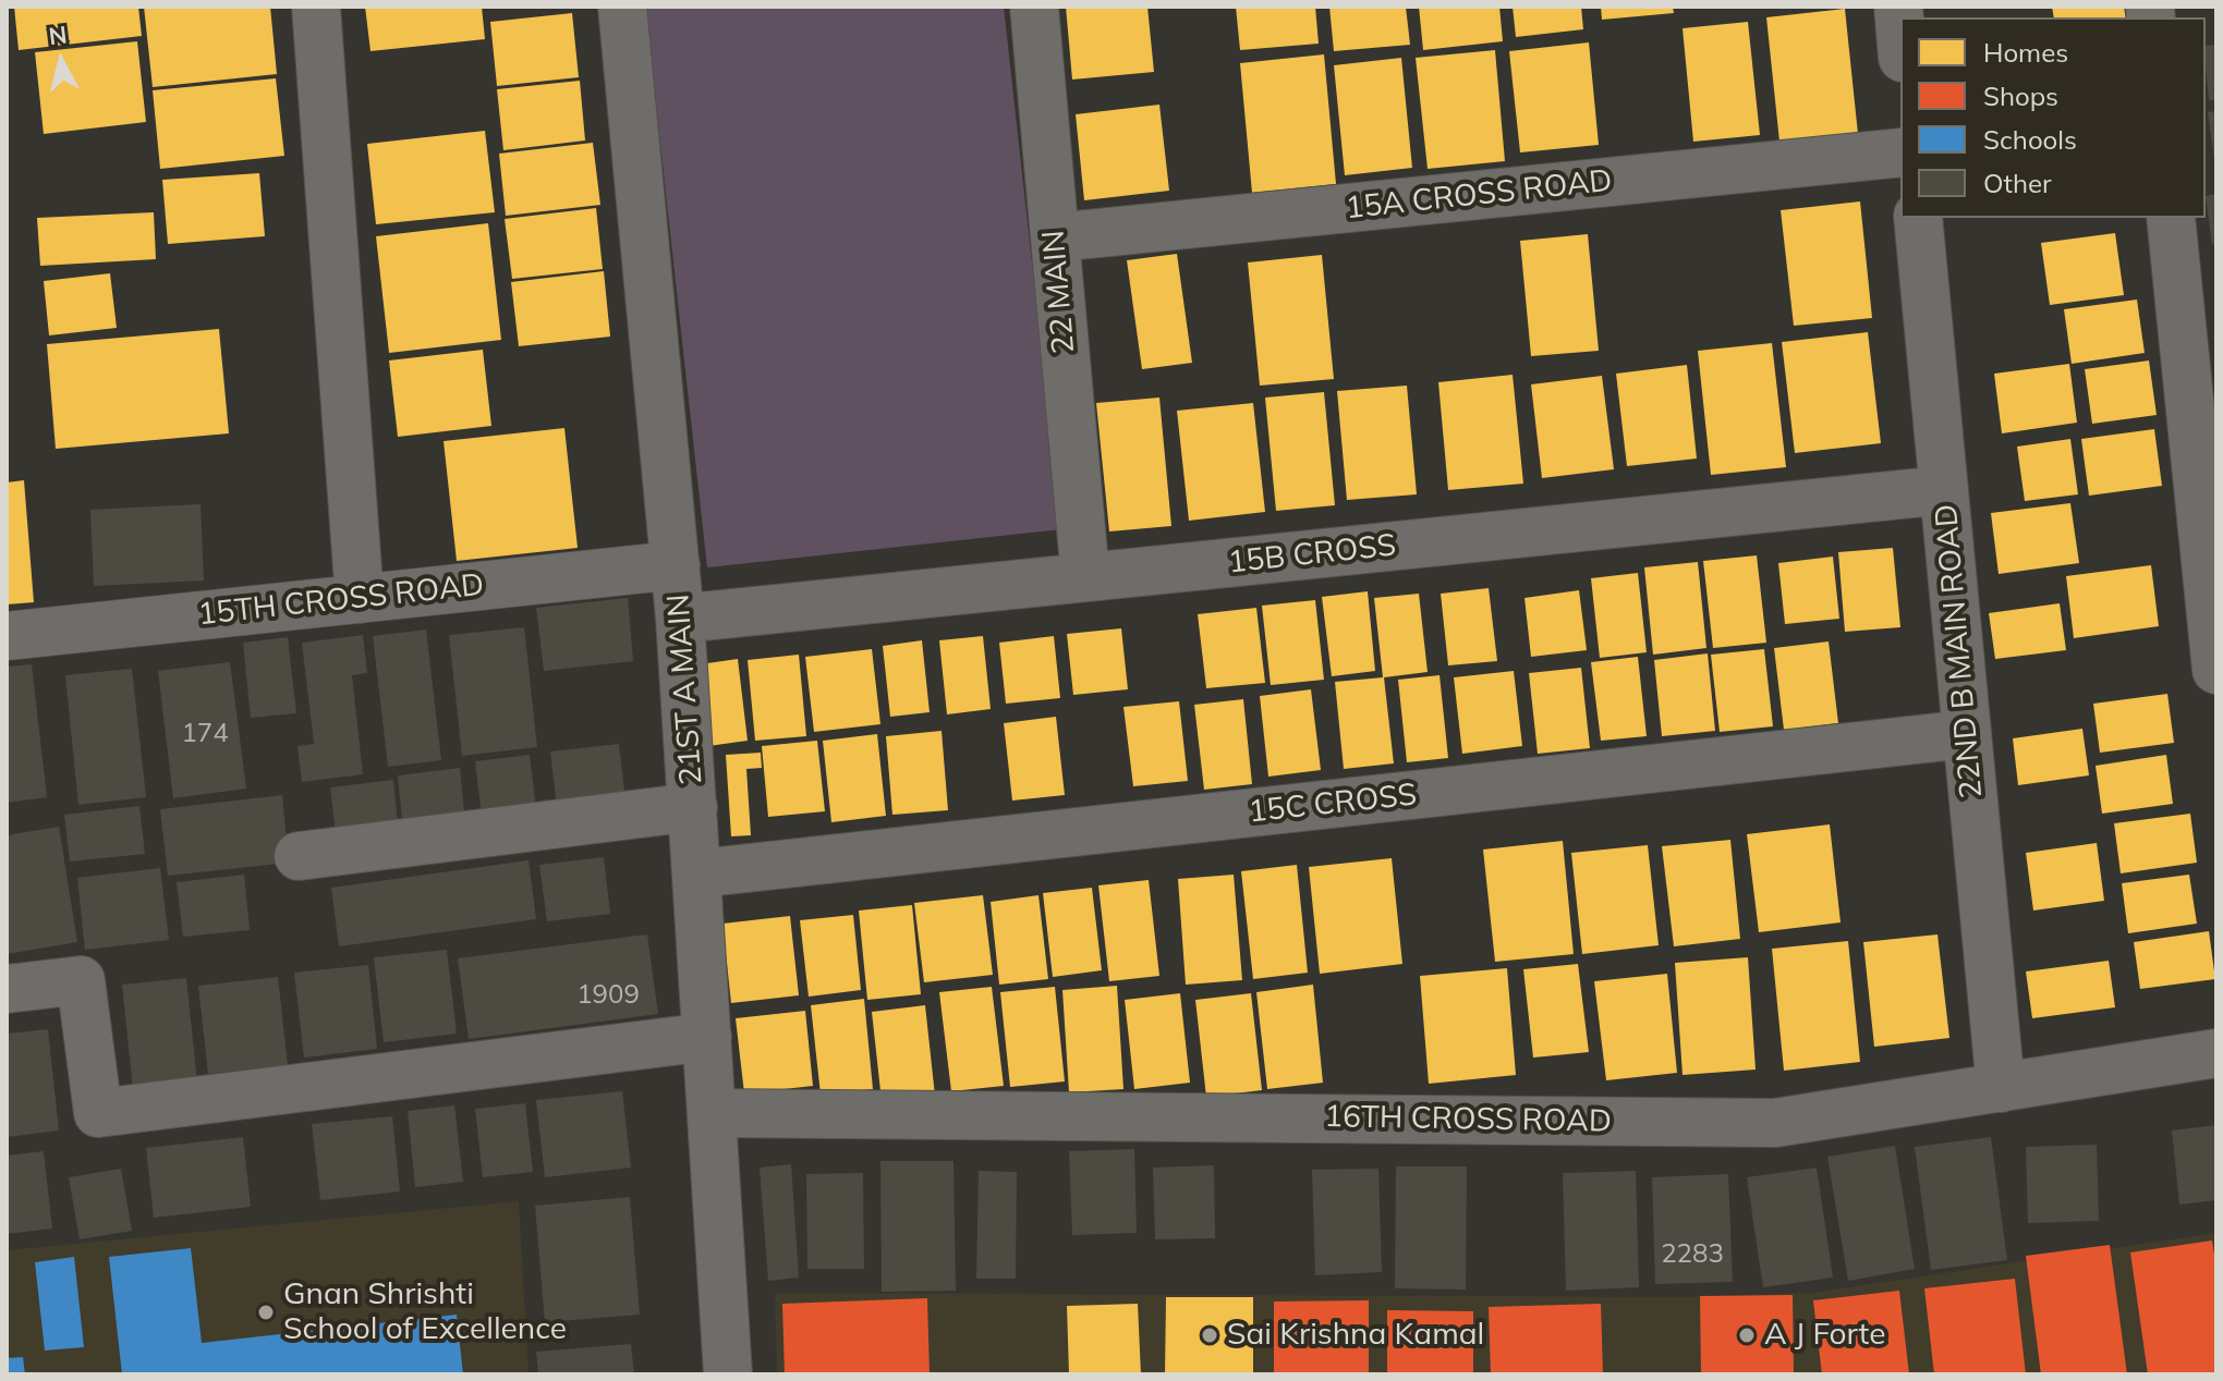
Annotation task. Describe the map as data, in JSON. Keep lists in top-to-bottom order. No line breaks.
{"streets":{"street":["15A CROSS ROAD","22 MAIN","15B CROSS","15TH CROSS ROAD","22ND B MAIN ROAD","21ST A MAIN","15C CROSS","16TH CROSS ROAD"]},"crossings":[["15A CROSS ROAD","22 MAIN"],["22 MAIN","15B CROSS"],["15B CROSS","22ND B MAIN ROAD"],["15B CROSS","21ST A MAIN"],["15TH CROSS ROAD","21ST A MAIN"],["22ND B MAIN ROAD","15C CROSS"],["22ND B MAIN ROAD","16TH CROSS ROAD"],["21ST A MAIN","15C CROSS"],["21ST A MAIN","16TH CROSS ROAD"]],"places":["Gnan Shrishti School of Excellence","Sai Krishna Kamal","A J Forte"],"house_numbers":["174","1909","2283"],"legend":["Homes","Shops","Schools","Other"],"north":"top"}
